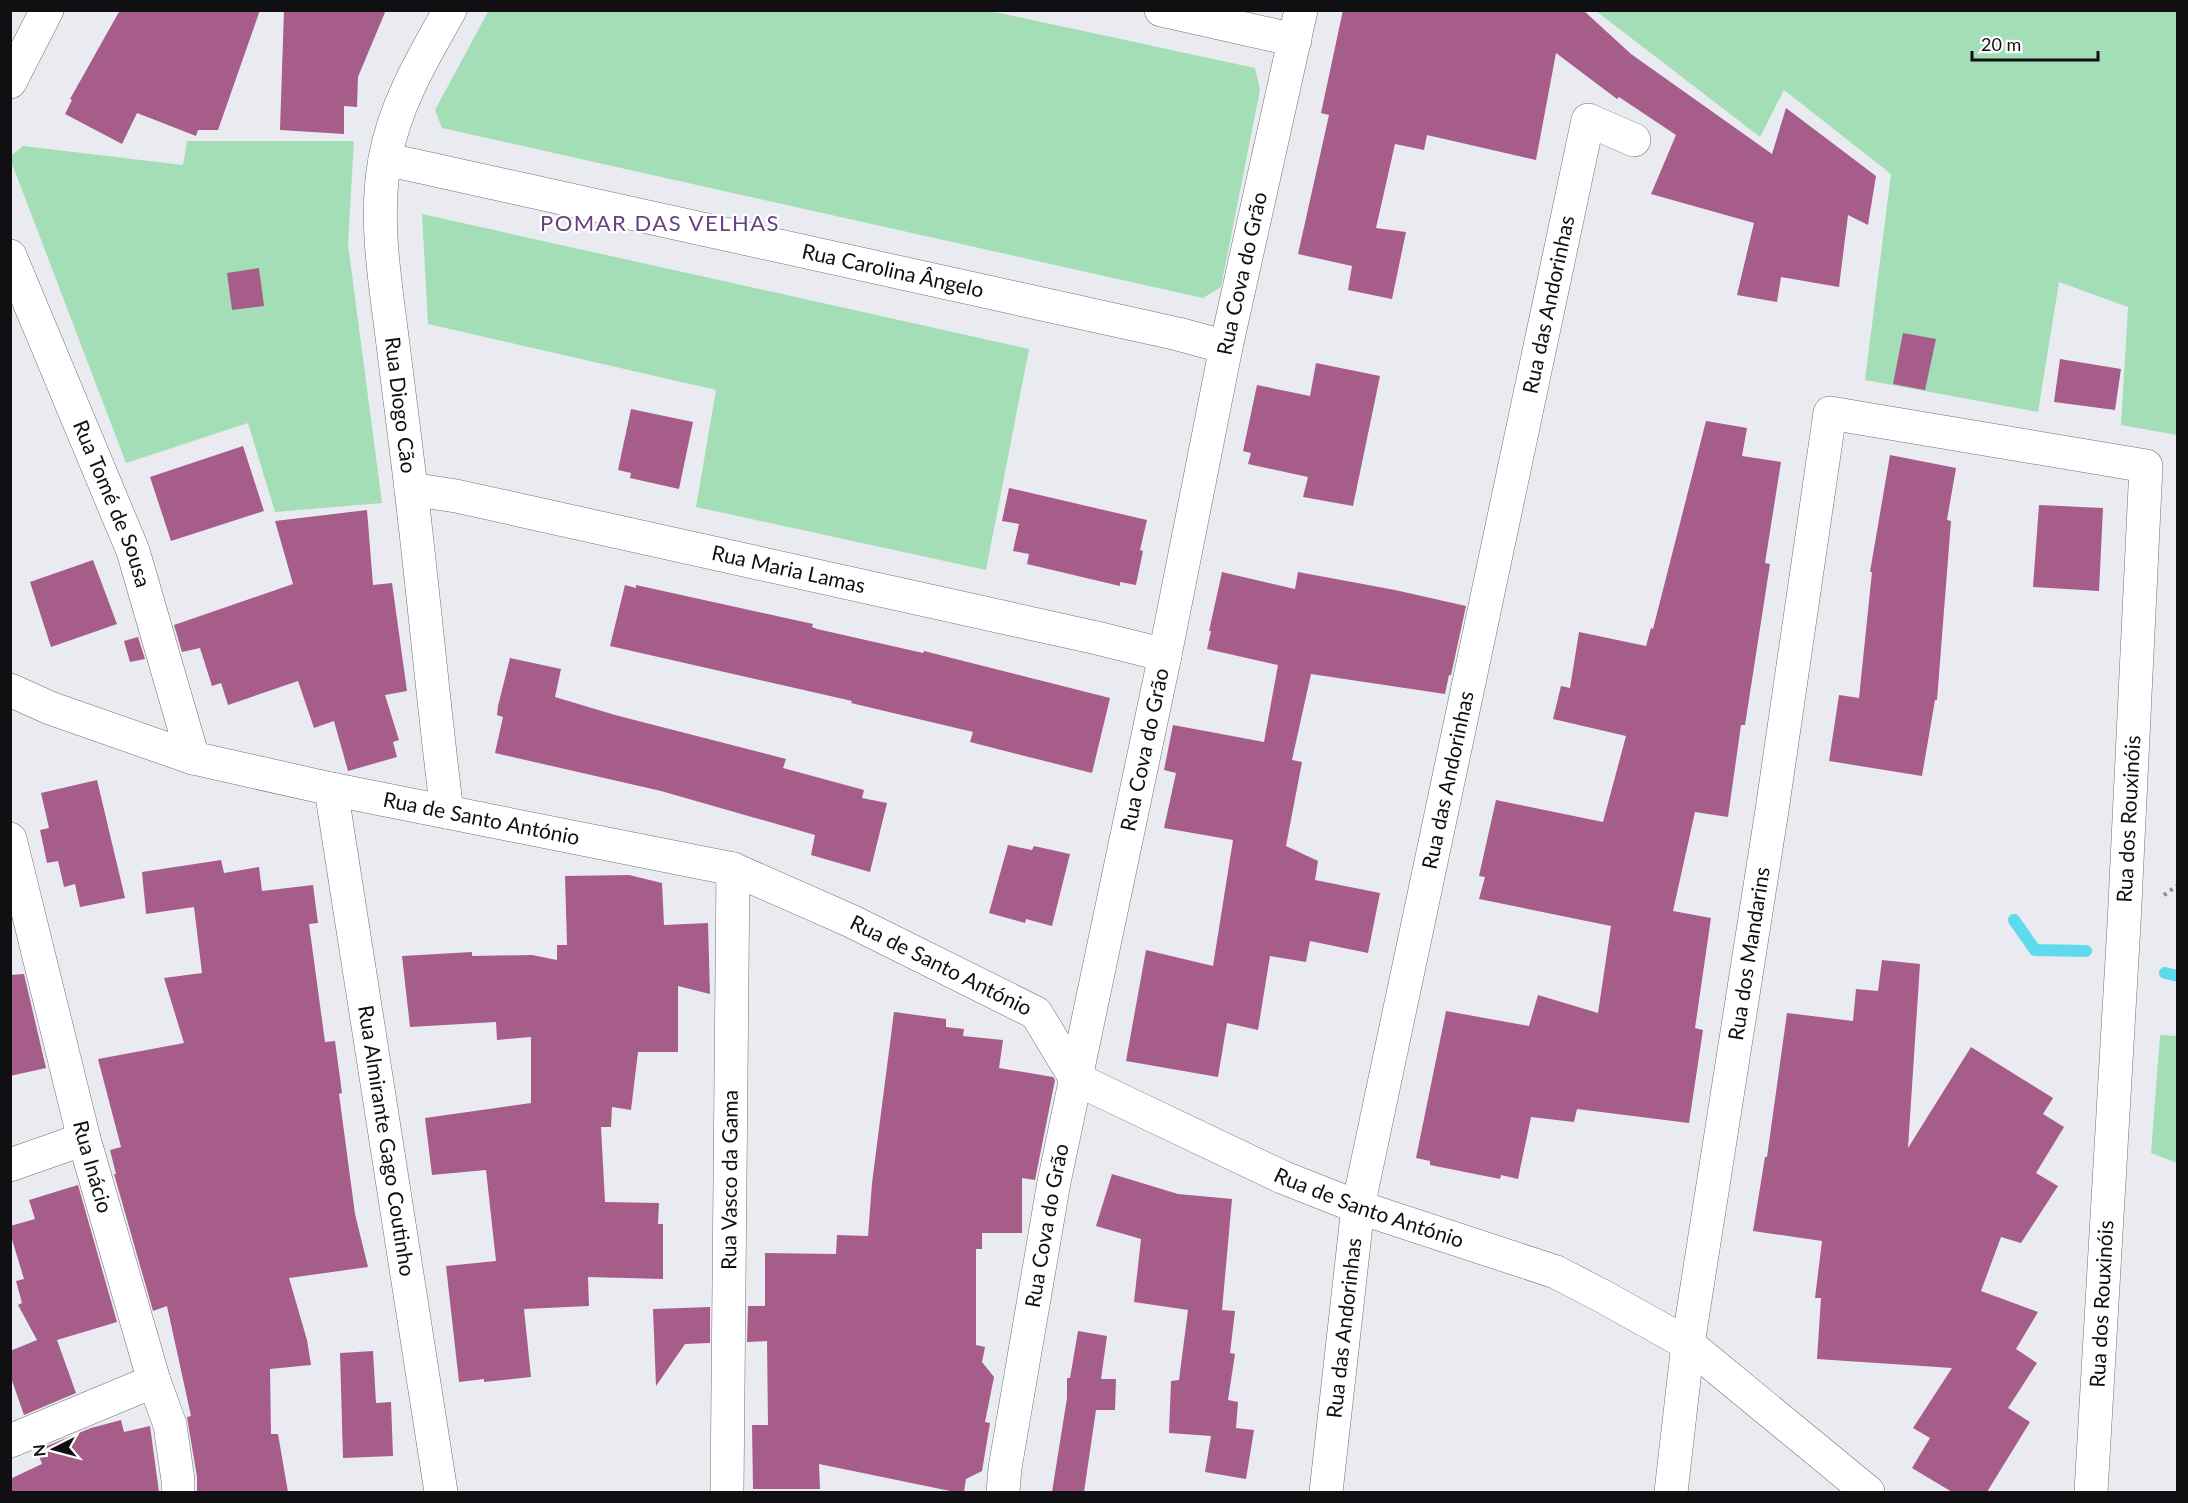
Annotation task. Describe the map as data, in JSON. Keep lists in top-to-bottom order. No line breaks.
{"streets":{"street":["Rua Carolina Ângelo","Rua Cova do Grão","Rua das Andorinhas","Rua Diogo Cão","Rua Tomé de Sousa","Rua Maria Lamas","Rua de Santo António","Rua dos Rouxinóis","Rua dos Mandarins","Rua Almirante Gago Coutinho","Rua Inácio","Rua Vasco da Gama"]},"crossings":[["Rua Carolina Ângelo","Rua Cova do Grão"],["Rua Carolina Ângelo","Rua Diogo Cão"],["Rua Cova do Grão","Rua Maria Lamas"],["Rua Cova do Grão","Rua de Santo António"],["Rua das Andorinhas","Rua de Santo António"],["Rua Diogo Cão","Rua Maria Lamas"],["Rua Diogo Cão","Rua de Santo António"],["Rua Tomé de Sousa","Rua de Santo António"],["Rua de Santo António","Rua dos Mandarins"],["Rua de Santo António","Rua Almirante Gago Coutinho"],["Rua de Santo António","Rua Vasco da Gama"],["Rua dos Rouxinóis","Rua dos Mandarins"]],"districts":["POMAR DAS VELHAS"],"scale_bar":"20 m","north":"left"}
